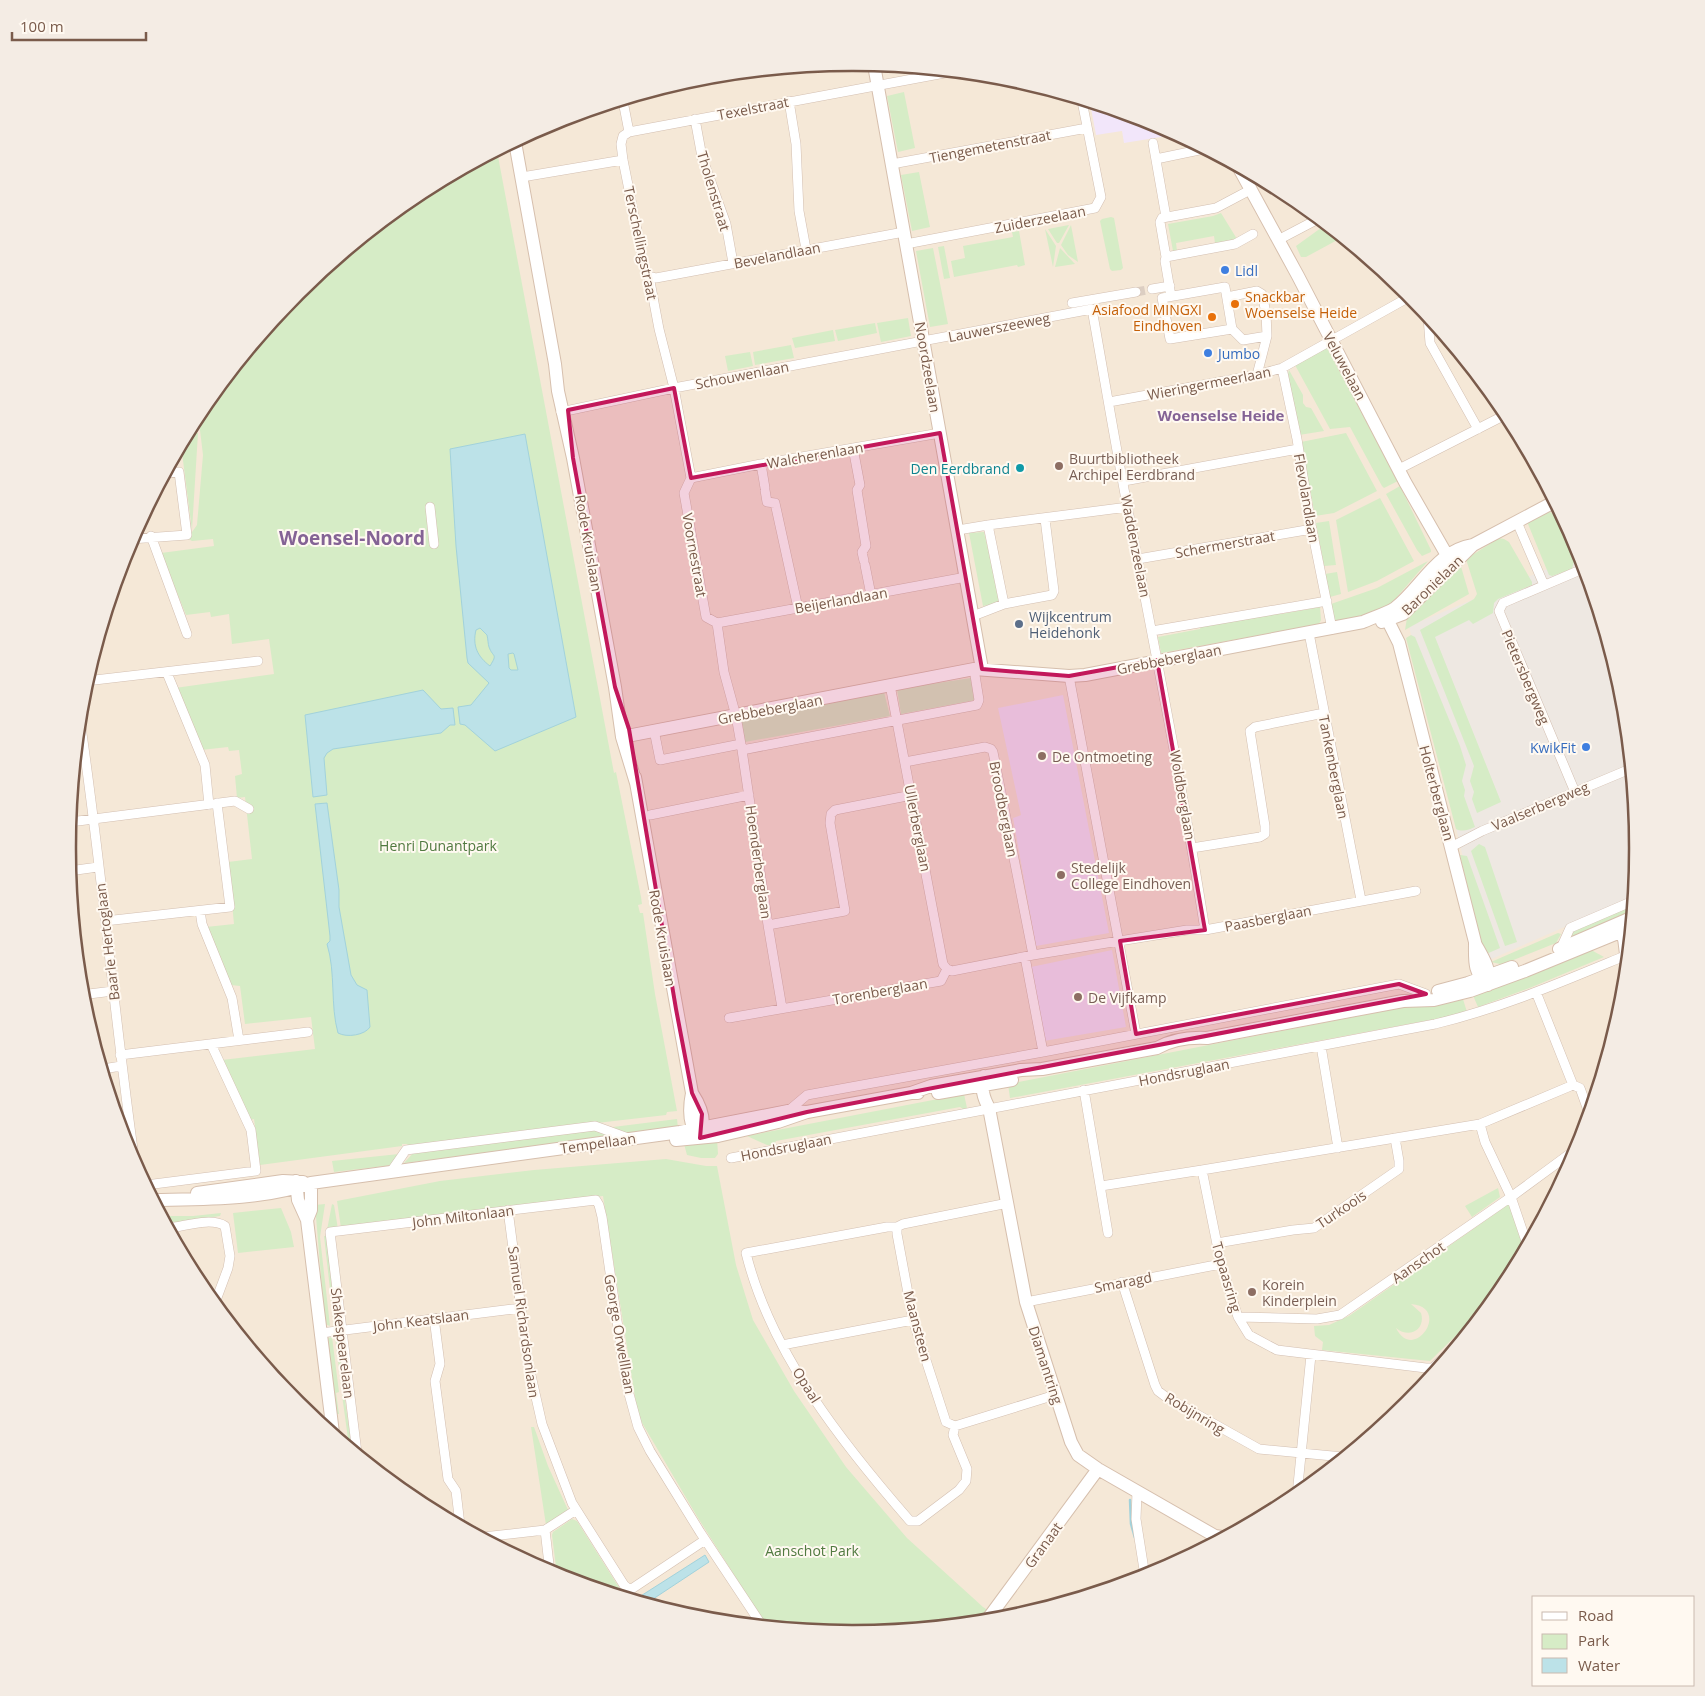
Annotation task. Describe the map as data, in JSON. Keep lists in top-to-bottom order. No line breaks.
{"streets":{"street":["Texelstraat","Tiengemetenstraat","Tholenstraat","Zuiderzeelaan","Terschellingstraat","Bevelandlaan","Lauwerszeeweg","Veluwelaan","Noordzeelaan","Schouwenlaan","Wieringermeerlaan","Walcherenlaan","Flevolandlaan","Rode Kruislaan","Schermerstraat","Waddenzeelaan","Voornestraat","Baronielaan","Beijerlandlaan","Grebbeberglaan","Pietersbergweg","Tankenberglaan","Holterberglaan","Woldberglaan","Vaalserbergweg","Broodberglaan","Ullerberglaan","Hoenderberglaan","Paasberglaan","Baarle Hertoglaan","Torenberglaan","Hondsruglaan","Tempellaan","Turkoois","John Miltonlaan","Aanschot","Topaasring","Smaragd","John Keatslaan","Samuel Richardsonlaan","Maansteen","George Orwelllaan","Shakespearelaan","Diamantring","Opaal","Robijnring","Granaat"]},"crossings":[["Texelstraat","Tholenstraat"],["Texelstraat","Terschellingstraat"],["Texelstraat","Noordzeelaan"],["Tiengemetenstraat","Zuiderzeelaan"],["Tiengemetenstraat","Noordzeelaan"],["Tholenstraat","Bevelandlaan"],["Zuiderzeelaan","Bevelandlaan"],["Zuiderzeelaan","Noordzeelaan"],["Terschellingstraat","Bevelandlaan"],["Terschellingstraat","Schouwenlaan"],["Terschellingstraat","Voornestraat"],["Bevelandlaan","Noordzeelaan"],["Lauwerszeeweg","Noordzeelaan"],["Lauwerszeeweg","Schouwenlaan"],["Lauwerszeeweg","Waddenzeelaan"],["Veluwelaan","Wieringermeerlaan"],["Veluwelaan","Baronielaan"],["Noordzeelaan","Schouwenlaan"],["Noordzeelaan","Walcherenlaan"],["Noordzeelaan","Beijerlandlaan"],["Noordzeelaan","Grebbeberglaan"],["Schouwenlaan","Rode Kruislaan"],["Schouwenlaan","Voornestraat"],["Wieringermeerlaan","Flevolandlaan"],["Wieringermeerlaan","Waddenzeelaan"],["Walcherenlaan","Voornestraat"],["Flevolandlaan","Schermerstraat"],["Flevolandlaan","Grebbeberglaan"],["Rode Kruislaan","Grebbeberglaan"],["Rode Kruislaan","Hondsruglaan"],["Rode Kruislaan","Tempellaan"],["Schermerstraat","Waddenzeelaan"],["Waddenzeelaan","Grebbeberglaan"],["Waddenzeelaan","Woldberglaan"],["Voornestraat","Beijerlandlaan"],["Voornestraat","Grebbeberglaan"],["Voornestraat","Hoenderberglaan"],["Baronielaan","Grebbeberglaan"],["Baronielaan","Holterberglaan"],["Grebbeberglaan","Tankenberglaan"],["Grebbeberglaan","Holterberglaan"],["Grebbeberglaan","Woldberglaan"],["Grebbeberglaan","Ullerberglaan"],["Grebbeberglaan","Hoenderberglaan"],["Pietersbergweg","Vaalserbergweg"],["Tankenberglaan","Paasberglaan"],["Holterberglaan","Vaalserbergweg"],["Holterberglaan","Hondsruglaan"],["Woldberglaan","Paasberglaan"],["Broodberglaan","Ullerberglaan"],["Ullerberglaan","Torenberglaan"],["Hoenderberglaan","Torenberglaan"],["Hondsruglaan","Tempellaan"],["Hondsruglaan","Diamantring"],["Tempellaan","Shakespearelaan"],["Turkoois","Topaasring"],["John Miltonlaan","Samuel Richardsonlaan"],["John Miltonlaan","George Orwelllaan"],["John Miltonlaan","Shakespearelaan"],["Aanschot","Topaasring"],["Topaasring","Smaragd"],["Smaragd","Diamantring"],["Smaragd","Robijnring"],["John Keatslaan","Samuel Richardsonlaan"],["John Keatslaan","Shakespearelaan"],["Samuel Richardsonlaan","George Orwelllaan"],["Maansteen","Opaal"],["Diamantring","Granaat"]],"districts":["Woenselse Heide","Woensel-Noord"],"parks":["Henri Dunantpark","Aanschot Park"],"places":["Lidl","Snackbar Woenselse Heide","Asiafood MINGXI Eindhoven","Jumbo","Buurtbibliotheek Archipel Eerdbrand","Den Eerdbrand","Wijkcentrum Heidehonk","KwikFit","De Ontmoeting","Stedelijk College Eindhoven","De Vijfkamp","Korein Kinderplein"],"legend":["Road","Park","Water"],"scale_bar":"100 m"}
